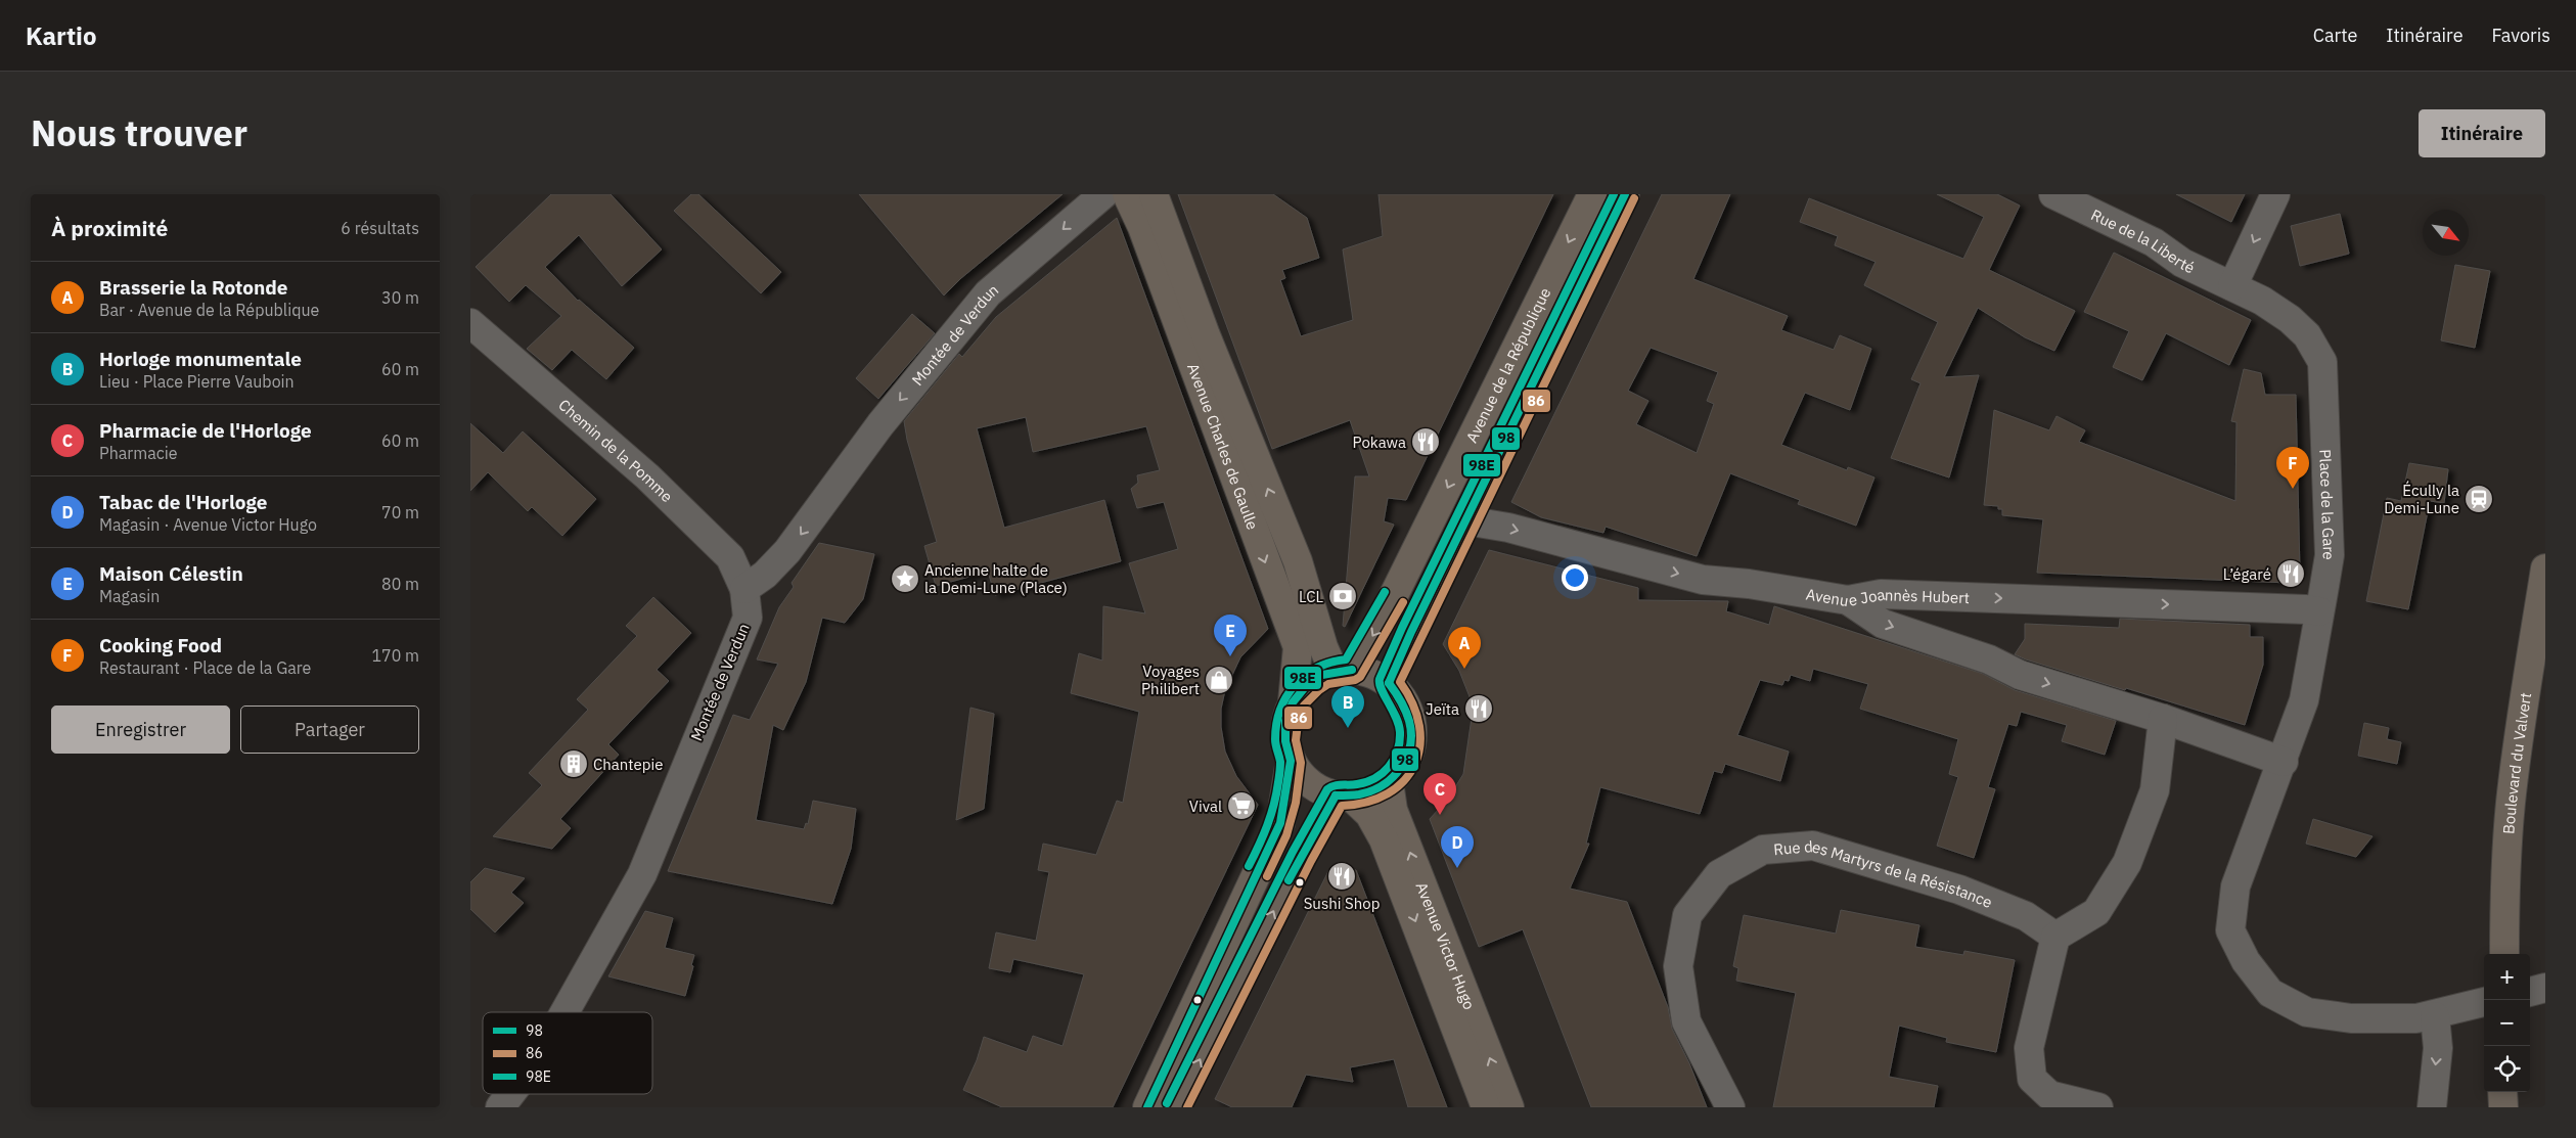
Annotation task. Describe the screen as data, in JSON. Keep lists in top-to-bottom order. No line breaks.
{"streets":{"main road":["Avenue de la République","Avenue Charles de Gaulle","Boulevard du Valvert","Avenue Victor Hugo"],"street":["Rue de la Liberté","Montée de Verdun","Chemin de la Pomme","Place de la Gare","Avenue Joannès Hubert","Rue des Martyrs de la Résistance"]},"crossings":[["Rue de la Liberté","Place de la Gare"],["Montée de Verdun","Chemin de la Pomme"],["Avenue de la République","Avenue Charles de Gaulle"],["Avenue de la République","Avenue Joannès Hubert"],["Avenue de la République","Avenue Victor Hugo"],["Avenue Charles de Gaulle","Avenue Victor Hugo"],["Place de la Gare","Avenue Joannès Hubert"]],"one_way":["Montée de Verdun"],"places":{"restaurant":["Pokawa","L’égaré","Jeïta","Sushi Shop"],"station":["Écully la Demi-Lune"],"place":["Ancienne halte de la Demi-Lune (Place)"],"bank":["LCL"],"shop":["Voyages Philibert"],"building":["Chantepie"],"supermarket":["Vival"]},"lines":["transit line 98","transit line 98E","transit line 86"],"legend":["98","86","98E"],"north":"bottom right","page":{"header":"Kartio","nav":["Carte","Itinéraire","Favoris"],"title":"Nous trouver","buttons":["Itinéraire",["Enregistrer","Partager"]],"heading":["À proximité","6 résultats"],"list":[{"mark":"A","name":"Brasserie la Rotonde","note":"Bar · Avenue de la République","value":"30 m"},{"mark":"B","name":"Horloge monumentale","note":"Lieu · Place Pierre Vauboin","value":"60 m"},{"mark":"C","name":"Pharmacie de l'Horloge","note":"Pharmacie","value":"60 m"},{"mark":"D","name":"Tabac de l'Horloge","note":"Magasin · Avenue Victor Hugo","value":"70 m"},{"mark":"E","name":"Maison Célestin","note":"Magasin","value":"80 m"},{"mark":"F","name":"Cooking Food","note":"Restaurant · Place de la Gare","value":"170 m"}],"pins":["F","E","A","B","C","D"],"map_buttons":["+","−"]}}
